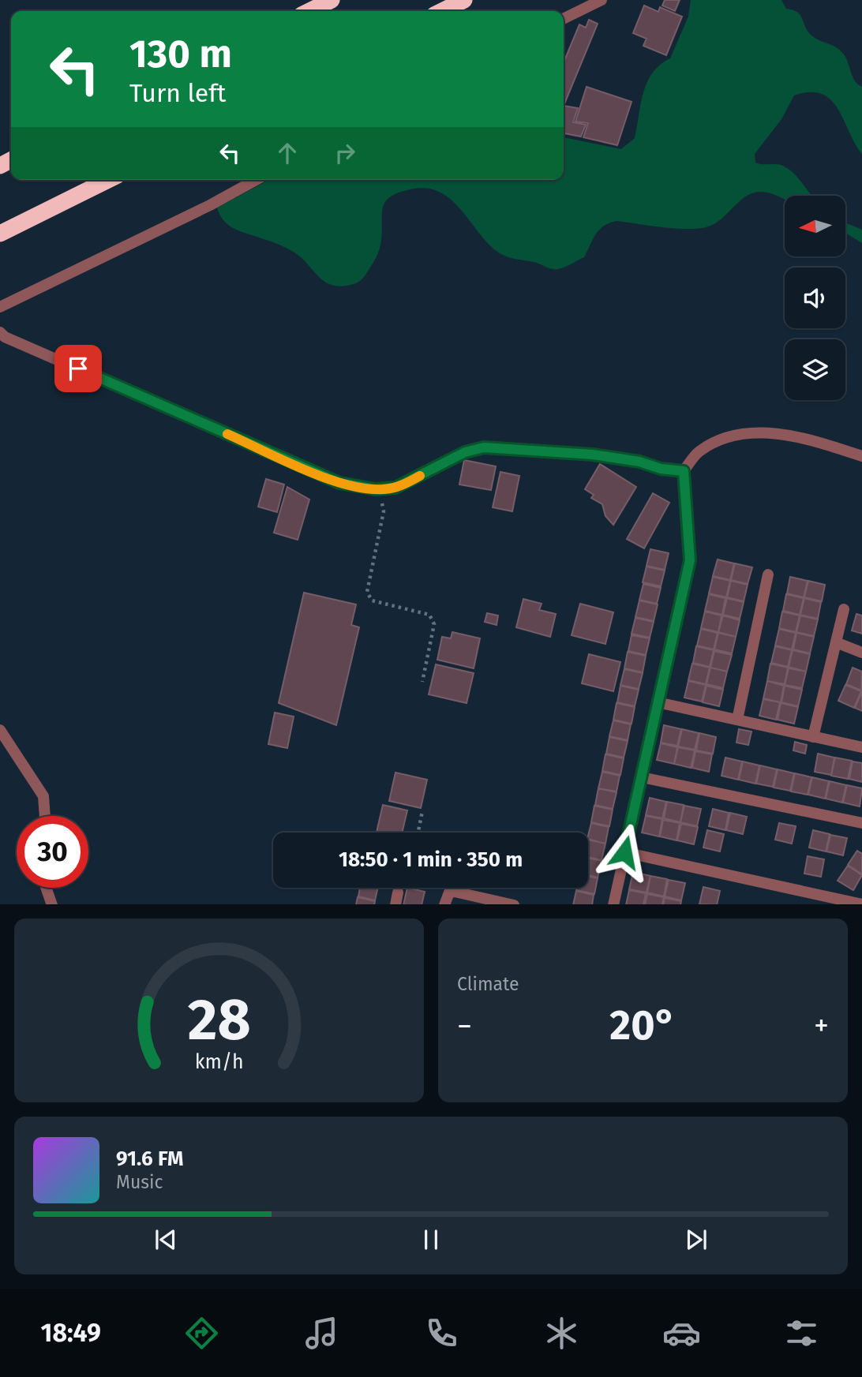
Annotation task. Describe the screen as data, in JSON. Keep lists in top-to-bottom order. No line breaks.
{"north":"left","page":{"turn":["130 m","Turn left"],"limit":"30","trip":"18:50 · 1 min · 350 m","tile":"Climate","heat":["−","20°","+"],"song":["91.6 FM","Music"],"tabs":"18:49","gauge":["28","km/h"]}}
